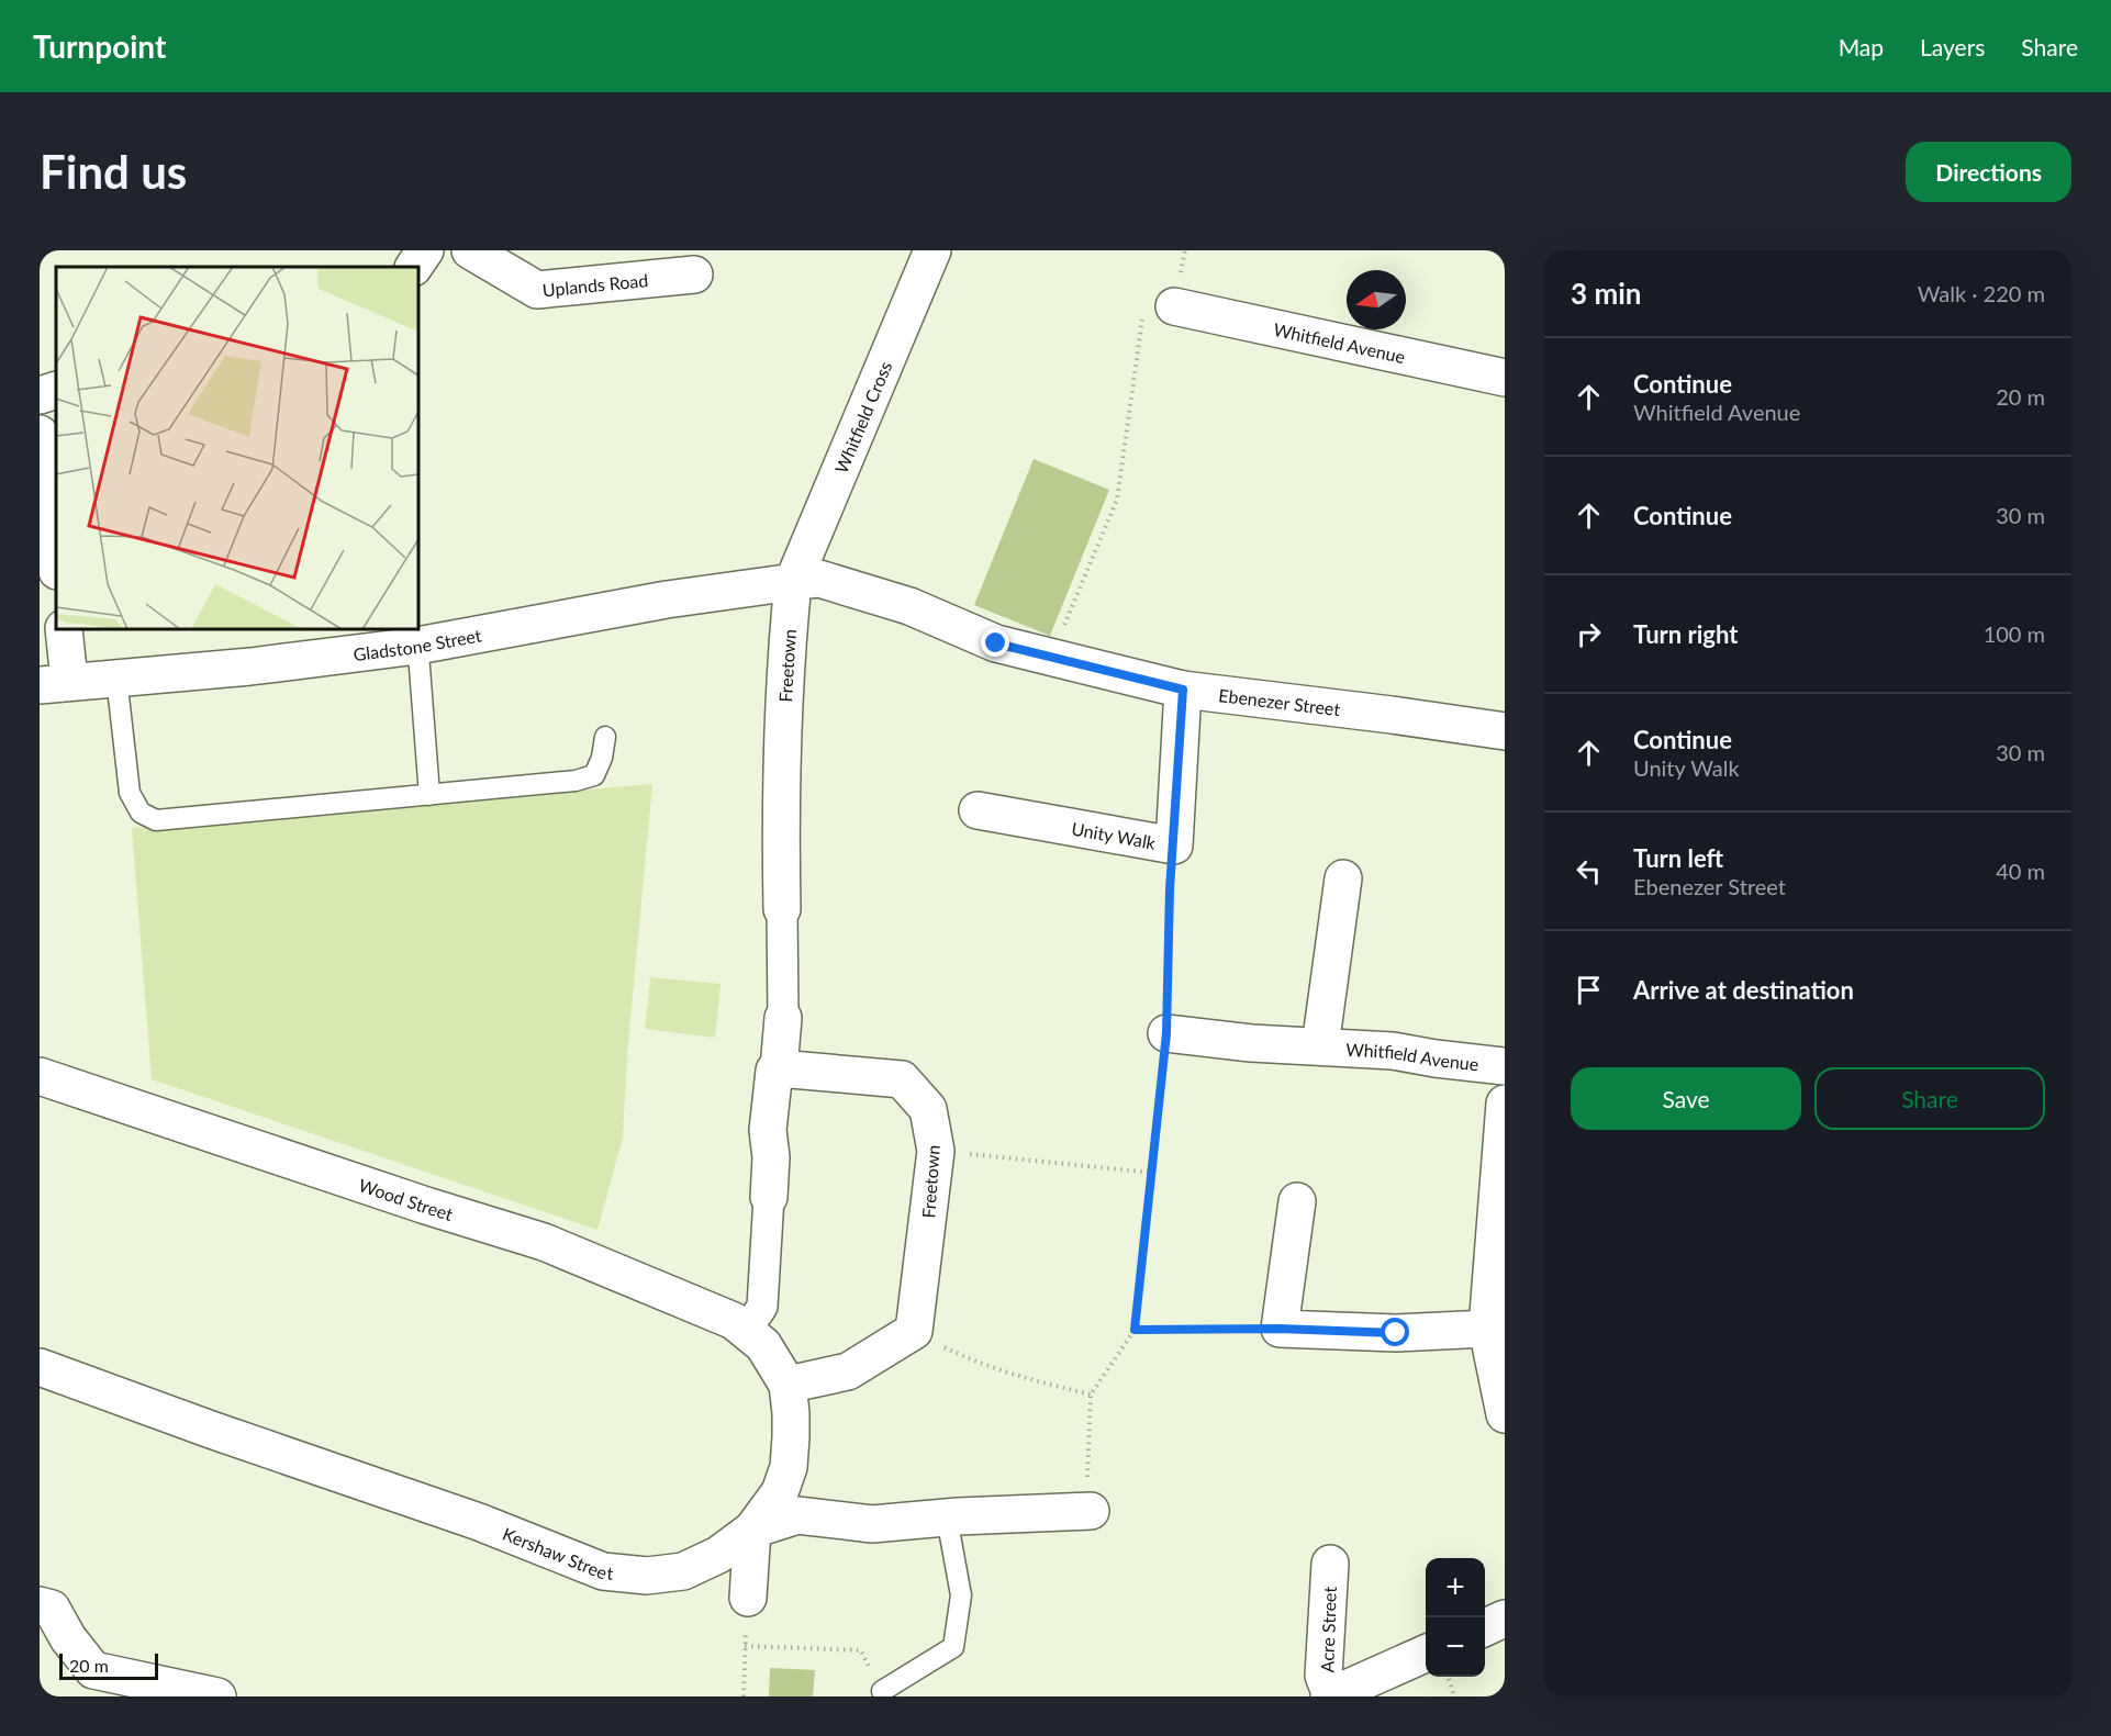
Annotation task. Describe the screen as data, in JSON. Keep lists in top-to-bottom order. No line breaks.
{"streets":{"street":["Uplands Road","Whitfield Avenue","Whitfield Cross","Gladstone Street","Freetown","Ebenezer Street","Unity Walk","Wood Street","Kershaw Street","Acre Street"]},"crossings":[["Whitfield Cross","Gladstone Street"],["Whitfield Cross","Freetown"],["Whitfield Cross","Ebenezer Street"],["Gladstone Street","Freetown"],["Gladstone Street","Ebenezer Street"],["Freetown","Ebenezer Street"],["Ebenezer Street","Unity Walk"]],"scale_bar":"20 m","north":"left","page":{"header":"Turnpoint","nav":["Map","Layers","Share"],"buttons":["Directions",["Save","Share"]],"title":"Find us","heading":["3 min","Walk · 220 m"],"list":[["Continue","Whitfield Avenue","20 m"],["Continue","30 m"],["Turn right","100 m"],["Continue","Unity Walk","30 m"],["Turn left","Ebenezer Street","40 m"],"Arrive at destination"],"map_buttons":["+","−"],"scale":"20 m"}}
